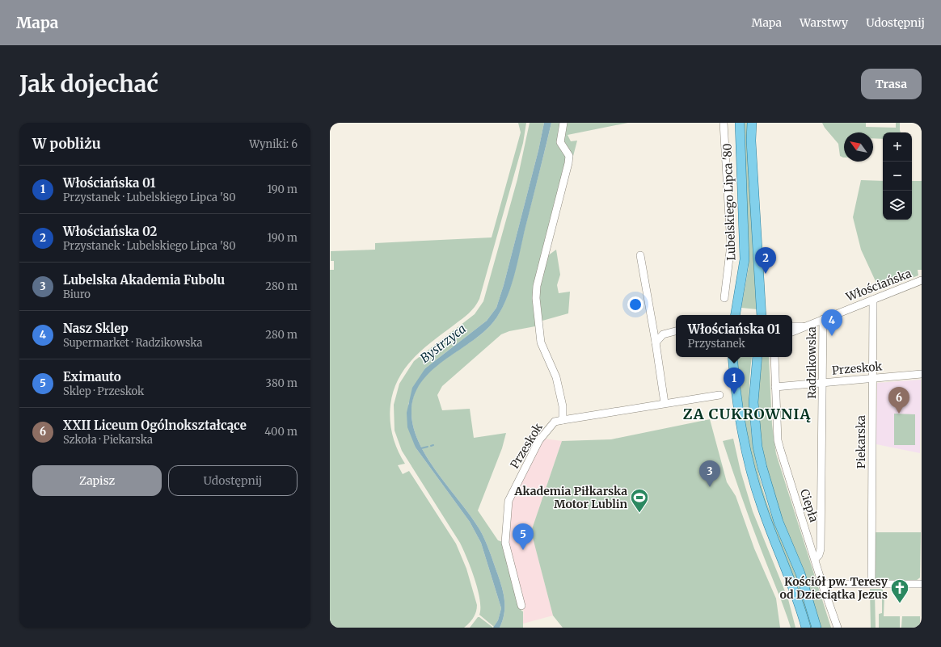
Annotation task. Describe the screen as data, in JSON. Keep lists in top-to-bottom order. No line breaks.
{"streets":{"main road":["Lubelskiego Lipca '80"],"street":["Włościańska","Radzikowska","Przeskok","Piekarska","Ciepła"]},"crossings":[["Włościańska","Radzikowska"],["Włościańska","Piekarska"],["Radzikowska","Przeskok"],["Radzikowska","Ciepła"],["Przeskok","Piekarska"],["Przeskok","Ciepła"]],"districts":["ZA CUKROWNIĄ"],"water":["Bystrzyca"],"places":{"sports":["Akademia Piłkarska Motor Lublin"],"church":["Kościół pw. Teresy od Dzieciątka Jezus"]},"north":"top left","page":{"header":"Mapa","nav":["Mapa","Warstwy","Udostępnij"],"buttons":["Trasa",["Zapisz","Udostępnij"]],"title":"Jak dojechać","heading":["W pobliżu","Wyniki: 6"],"map_buttons":["+","−"],"list":[{"mark":"1","name":"Włościańska 01","note":"Przystanek · Lubelskiego Lipca '80","value":"190 m"},{"mark":"2","name":"Włościańska 02","note":"Przystanek · Lubelskiego Lipca '80","value":"190 m"},{"mark":"3","name":"Lubelska Akademia Fubolu","note":"Biuro","value":"280 m"},{"mark":"4","name":"Nasz Sklep","note":"Supermarket · Radzikowska","value":"280 m"},{"mark":"5","name":"Eximauto","note":"Sklep · Przeskok","value":"380 m"},{"mark":"6","name":"XXII Liceum Ogólnokształcące","note":"Szkoła · Piekarska","value":"400 m"}],"pins":["2","4","1","6","3","5"],"popup":["Włościańska 01","Przystanek"]}}
